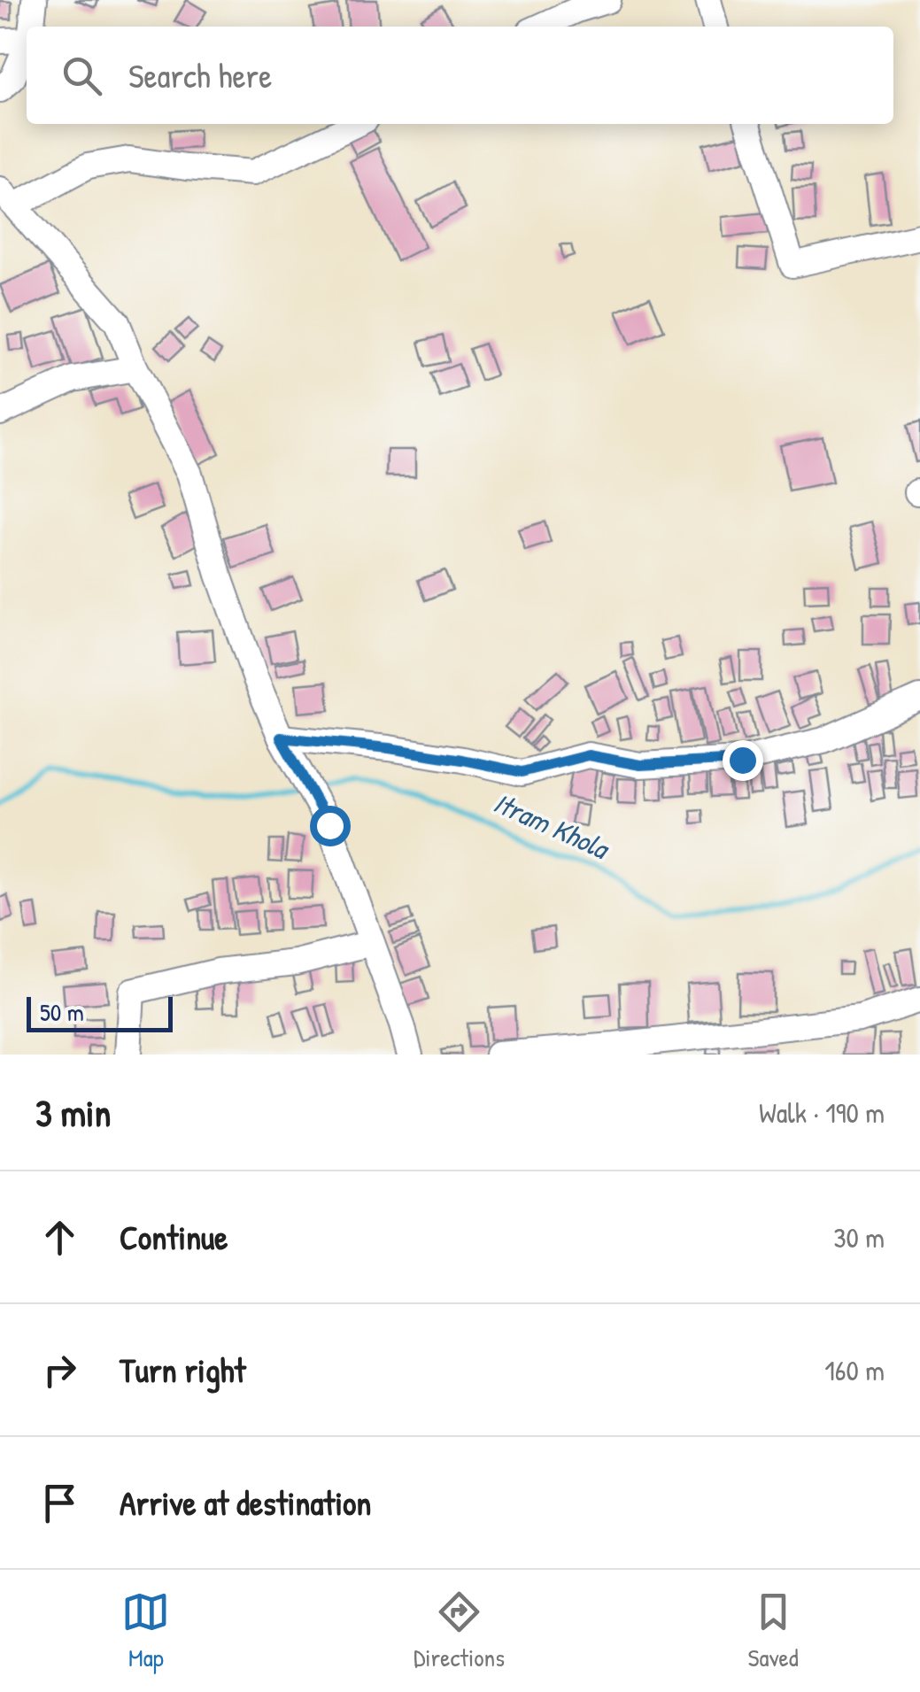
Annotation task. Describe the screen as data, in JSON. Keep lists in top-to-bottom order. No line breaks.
{"water":["Itram Khola"],"scale_bar":"50 m","page":{"search":"Search here","scale":"50 m","heading":["3 min","Walk · 190 m"],"list":[["Continue","30 m"],["Turn right","160 m"],"Arrive at destination"],"nav":["Map","Directions","Saved"]}}
